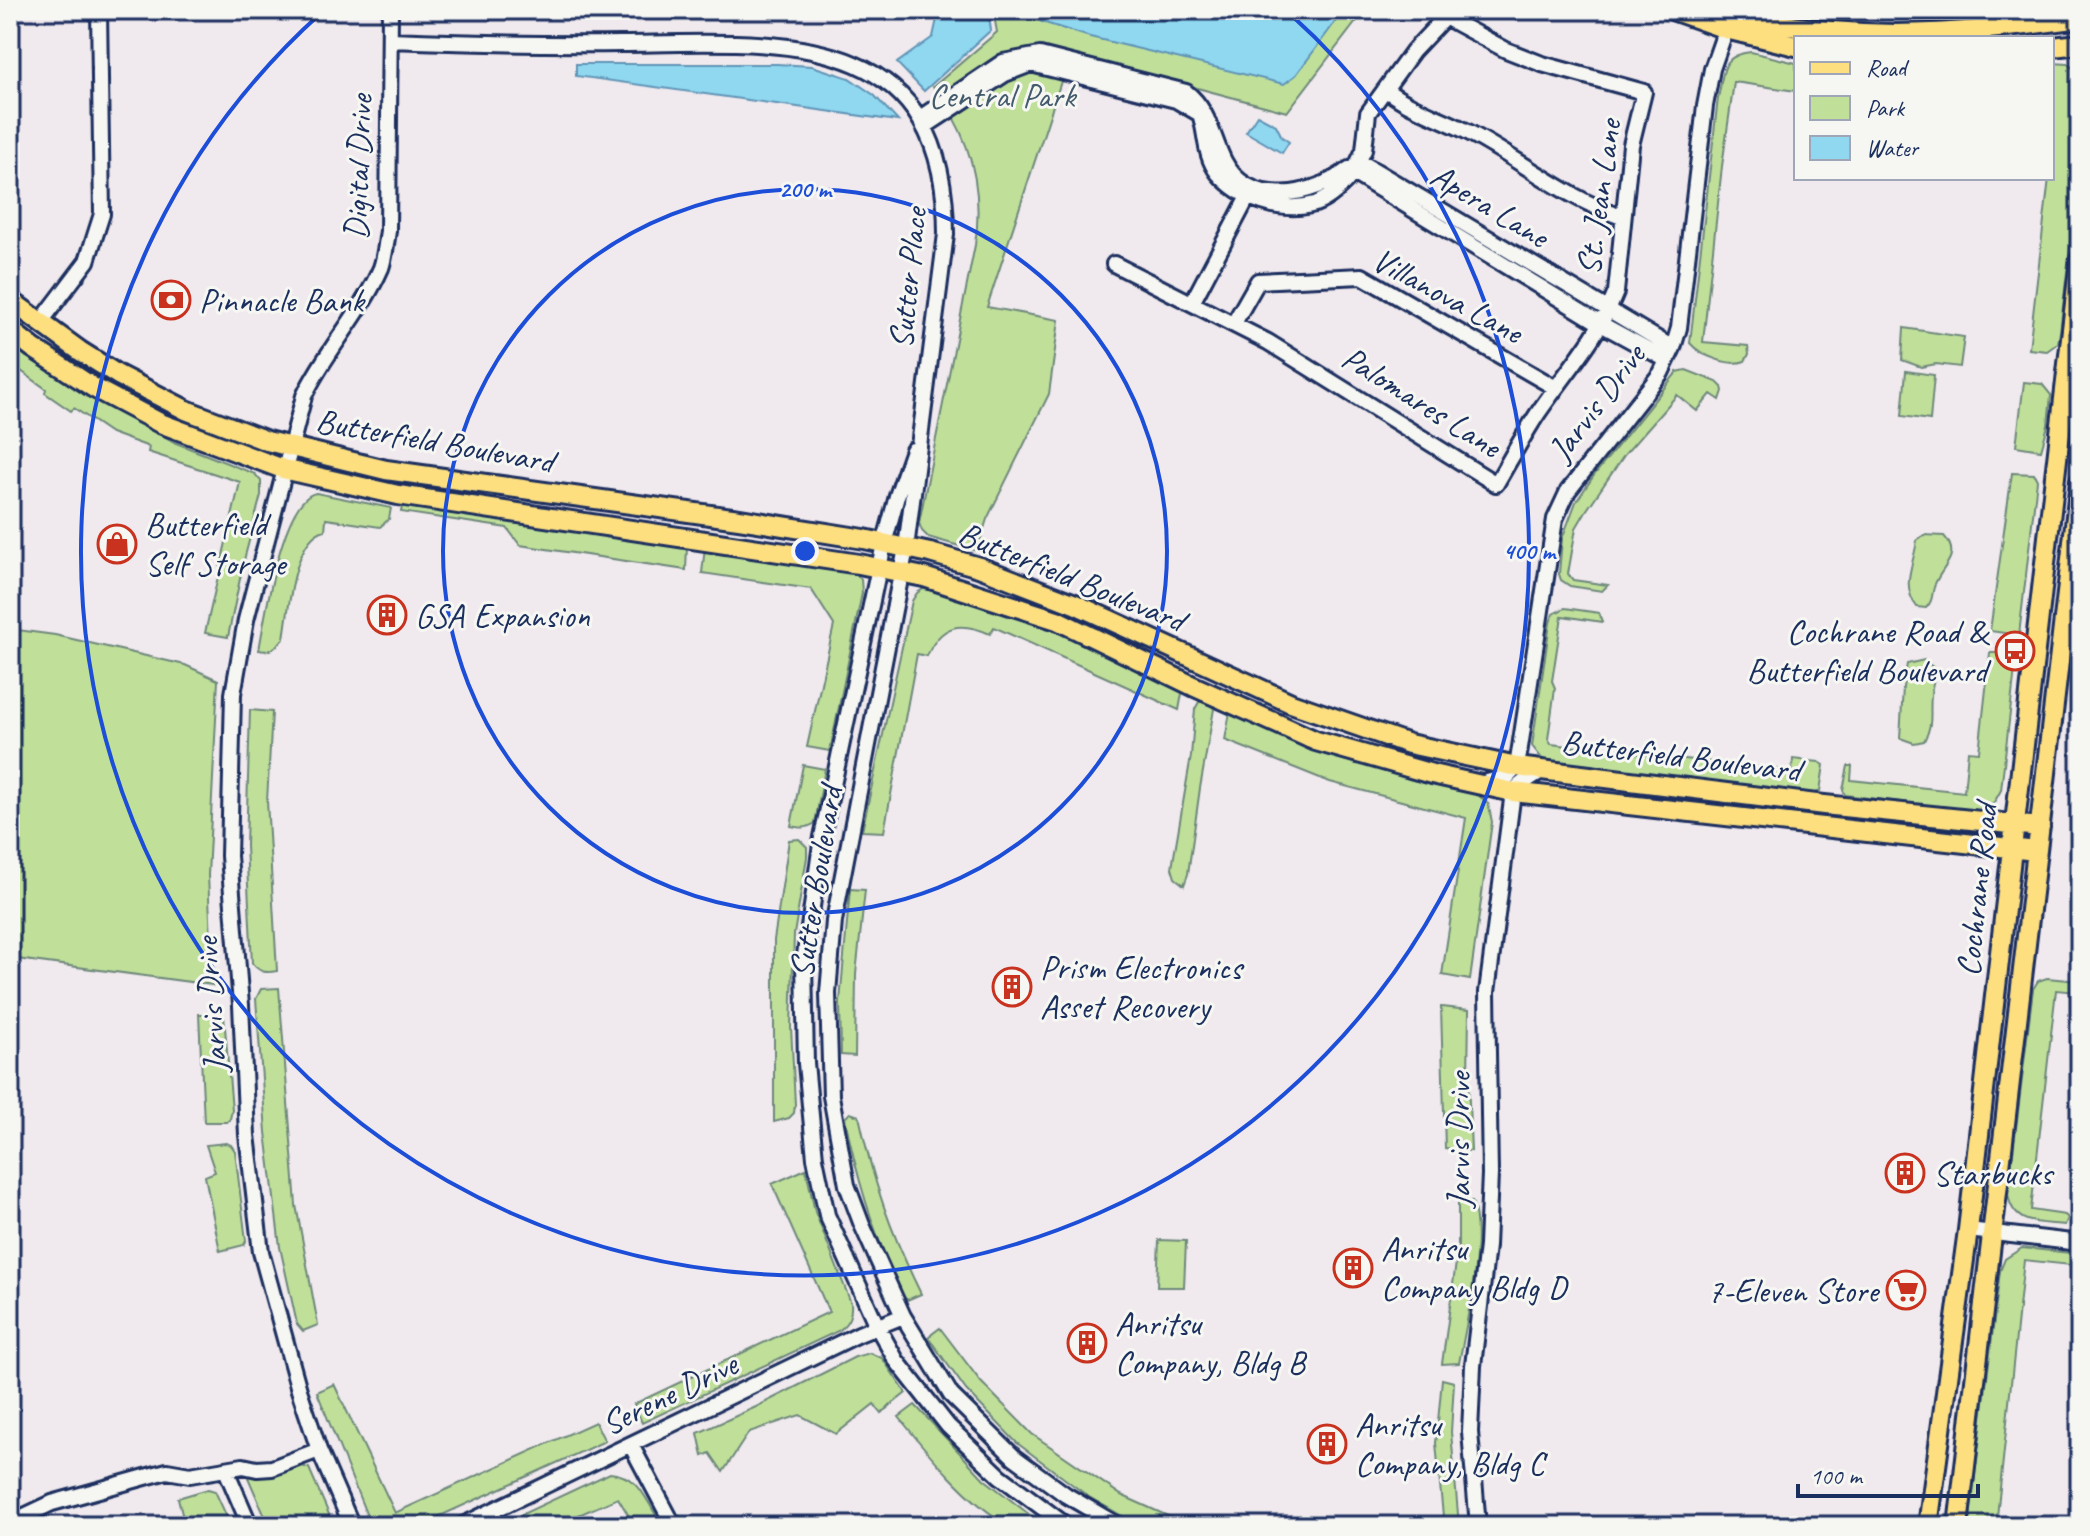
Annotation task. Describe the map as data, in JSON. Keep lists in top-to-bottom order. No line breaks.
{"streets":{"main road":["Butterfield Boulevard","Cochrane Road"],"street":["Digital Drive","St. Jean Lane","Apera Lane","Sutter Place","Villanova Lane","Palomares Lane","Jarvis Drive","Sutter Boulevard","Serene Drive"]},"crossings":[["Digital Drive","Sutter Place"],["Digital Drive","Jarvis Drive"],["Digital Drive","Butterfield Boulevard"],["St. Jean Lane","Apera Lane"],["St. Jean Lane","Palomares Lane"],["Apera Lane","Palomares Lane"],["Apera Lane","Jarvis Drive"],["Sutter Place","Butterfield Boulevard"],["Sutter Place","Sutter Boulevard"],["Villanova Lane","Palomares Lane"],["Jarvis Drive","Butterfield Boulevard"],["Butterfield Boulevard","Sutter Boulevard"],["Butterfield Boulevard","Cochrane Road"],["Sutter Boulevard","Serene Drive"]],"parks":["Central Park"],"places":{"bank":["Pinnacle Bank"],"shop":["Butterfield Self Storage"],"building":["GSA Expansion","Prism Electronics Asset Recovery","Starbucks","Anritsu Company Bldg D","Anritsu Company, Bldg B","Anritsu Company, Bldg C"],"bus stop":["Cochrane Road & Butterfield Boulevard"],"supermarket":["7-Eleven Store"]},"legend":["Road","Park","Water"],"scale_bar":"100 m","rings":["200 m","400 m"]}
